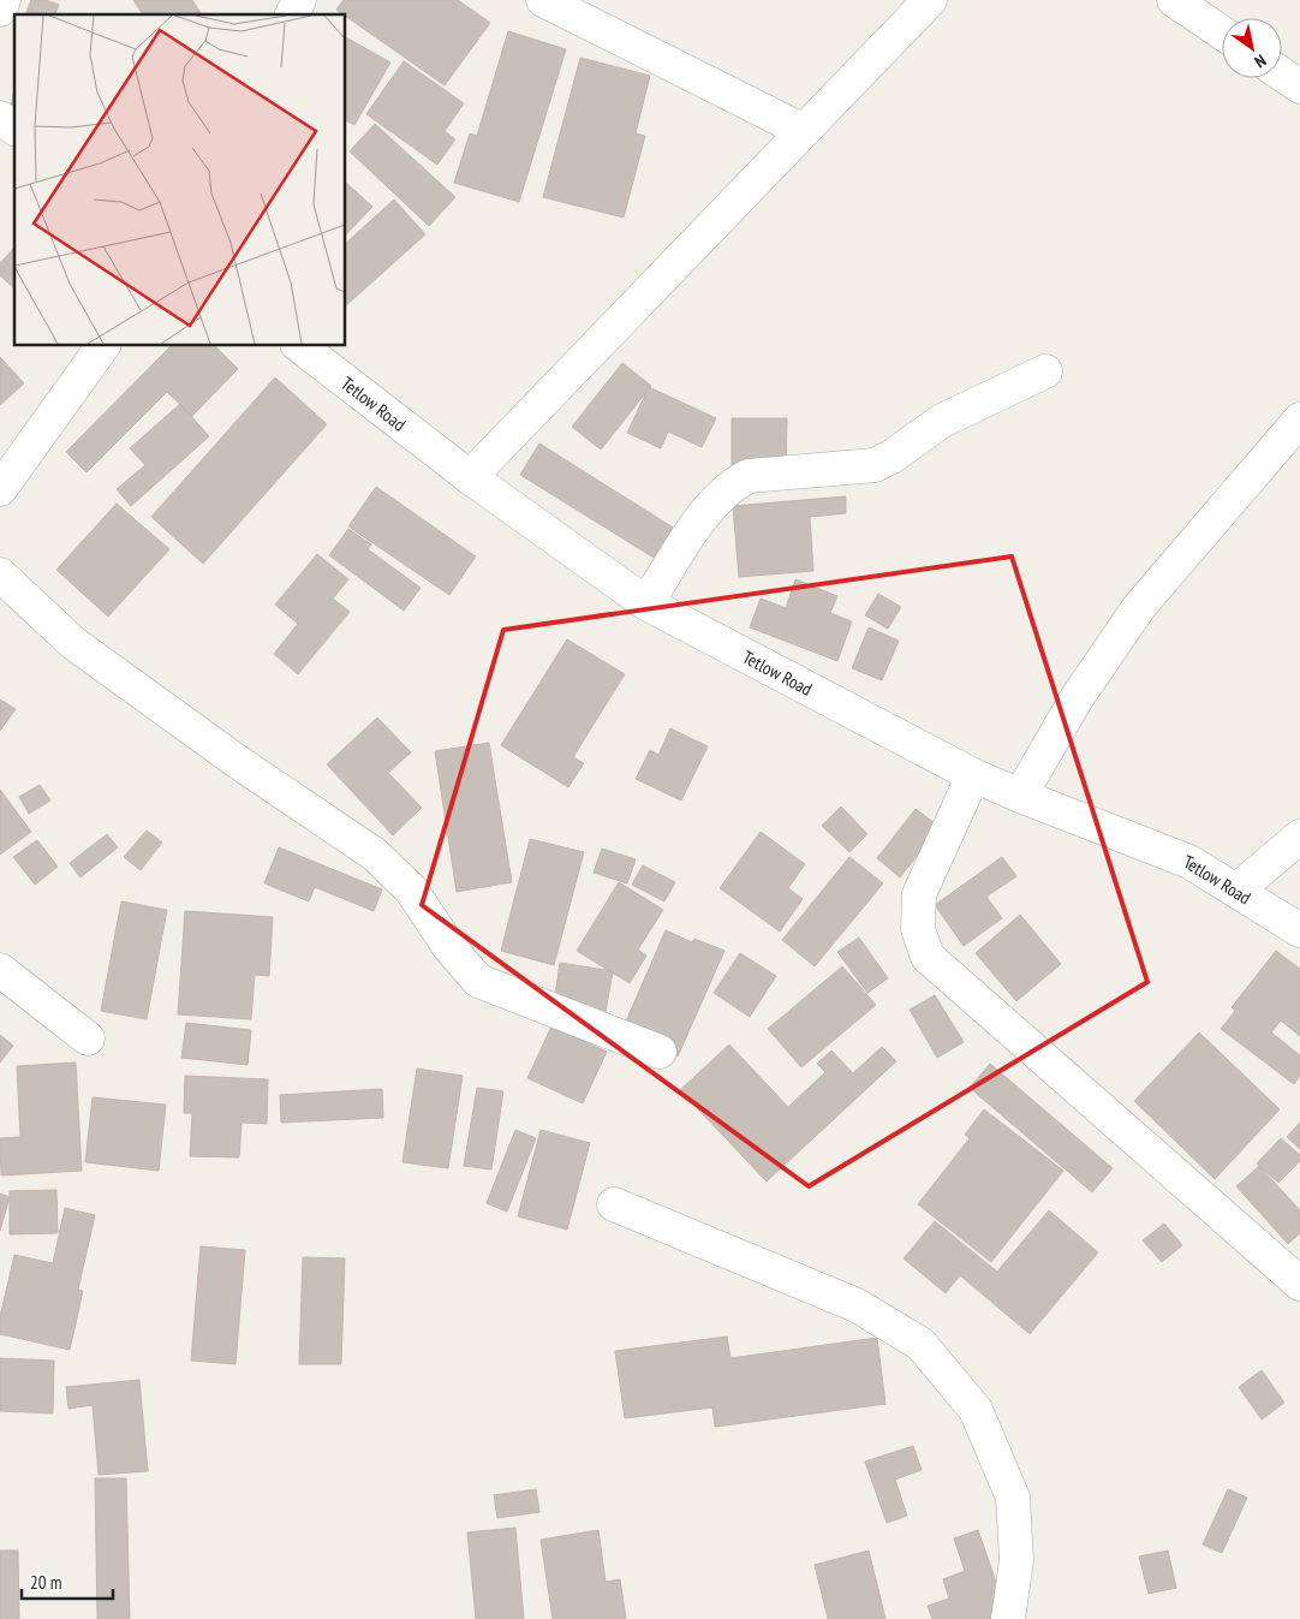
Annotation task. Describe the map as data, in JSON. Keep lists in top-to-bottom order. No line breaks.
{"streets":{"street":["Tetlow Road"]},"scale_bar":"20 m","north":"bottom right"}
